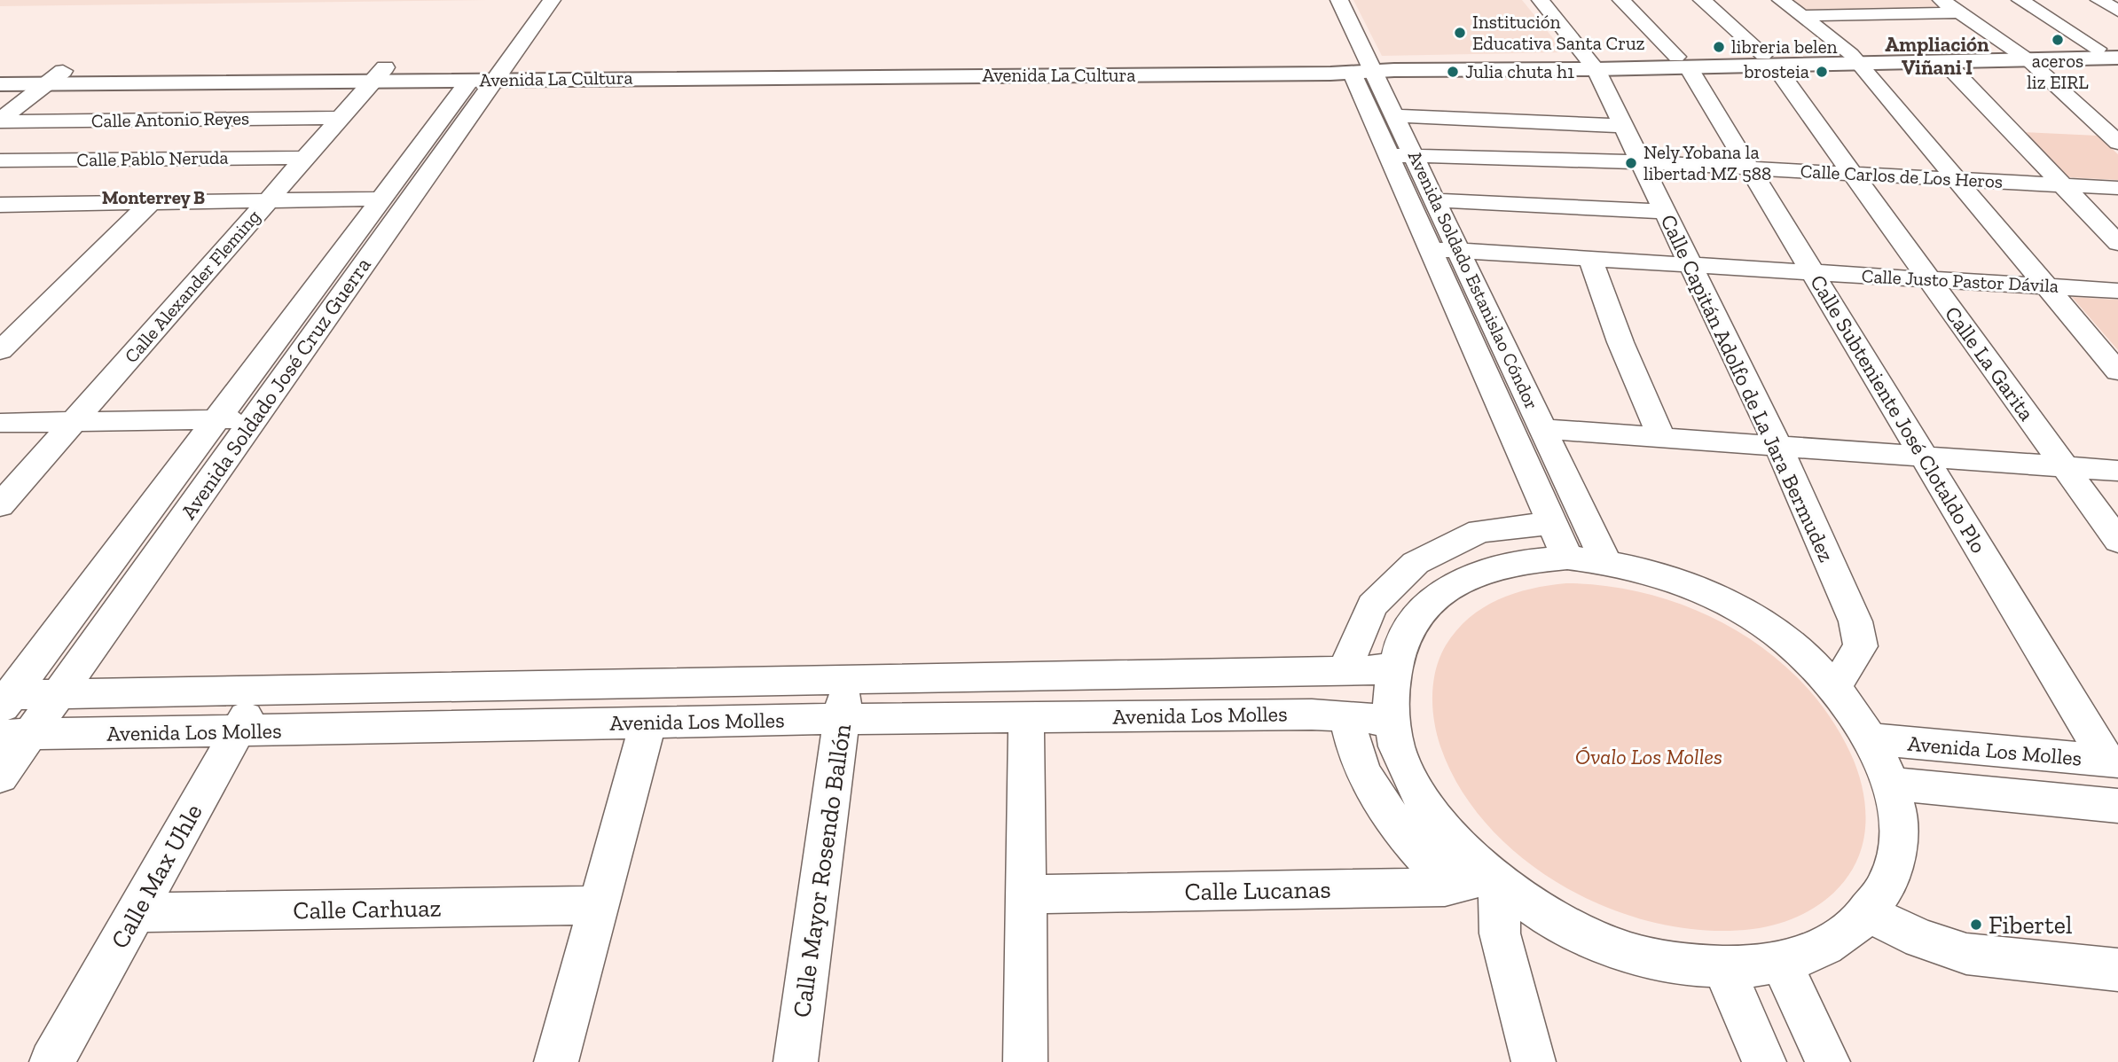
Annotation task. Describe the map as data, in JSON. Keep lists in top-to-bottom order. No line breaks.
{"streets":{"main road":["Avenida La Cultura"],"street":["Calle Antonio Reyes","Calle Pablo Neruda","Calle Carlos de Los Heros","Avenida Soldado Estanislao Cóndor","Calle Justo Pastor Dávila","Calle Alexander Fleming","Calle La Garita","Avenida Soldado José Cruz Guerra","Calle Capitán Adolfo de La Jara Bermudez","Calle Subteniente José Clotaldo Plo","Avenida Los Molles","Calle Mayor Rosendo Ballón","Calle Max Uhle","Calle Lucanas","Calle Carhuaz"]},"crossings":[["Avenida La Cultura","Avenida Soldado Estanislao Cóndor"],["Avenida La Cultura","Calle Alexander Fleming"],["Avenida La Cultura","Calle La Garita"],["Avenida La Cultura","Avenida Soldado José Cruz Guerra"],["Avenida La Cultura","Calle Capitán Adolfo de La Jara Bermudez"],["Avenida La Cultura","Calle Subteniente José Clotaldo Plo"],["Calle Antonio Reyes","Calle Alexander Fleming"],["Calle Pablo Neruda","Calle Alexander Fleming"],["Calle Carlos de Los Heros","Avenida Soldado Estanislao Cóndor"],["Calle Carlos de Los Heros","Calle La Garita"],["Calle Carlos de Los Heros","Calle Capitán Adolfo de La Jara Bermudez"],["Calle Carlos de Los Heros","Calle Subteniente José Clotaldo Plo"],["Avenida Soldado Estanislao Cóndor","Calle Justo Pastor Dávila"],["Calle Justo Pastor Dávila","Calle La Garita"],["Calle Justo Pastor Dávila","Calle Capitán Adolfo de La Jara Bermudez"],["Calle Justo Pastor Dávila","Calle Subteniente José Clotaldo Plo"],["Avenida Soldado José Cruz Guerra","Avenida Los Molles"],["Calle Subteniente José Clotaldo Plo","Avenida Los Molles"],["Avenida Los Molles","Calle Mayor Rosendo Ballón"],["Avenida Los Molles","Calle Max Uhle"],["Calle Max Uhle","Calle Carhuaz"]],"districts":["Ampliación Viñani I","Monterrey B"],"parks":["Óvalo Los Molles"],"places":["Institución Educativa Santa Cruz","aceros liz EIRL","libreria belen","Julia chuta h1","brosteia","Nely Yobana la libertad MZ 588","Fibertel"]}
